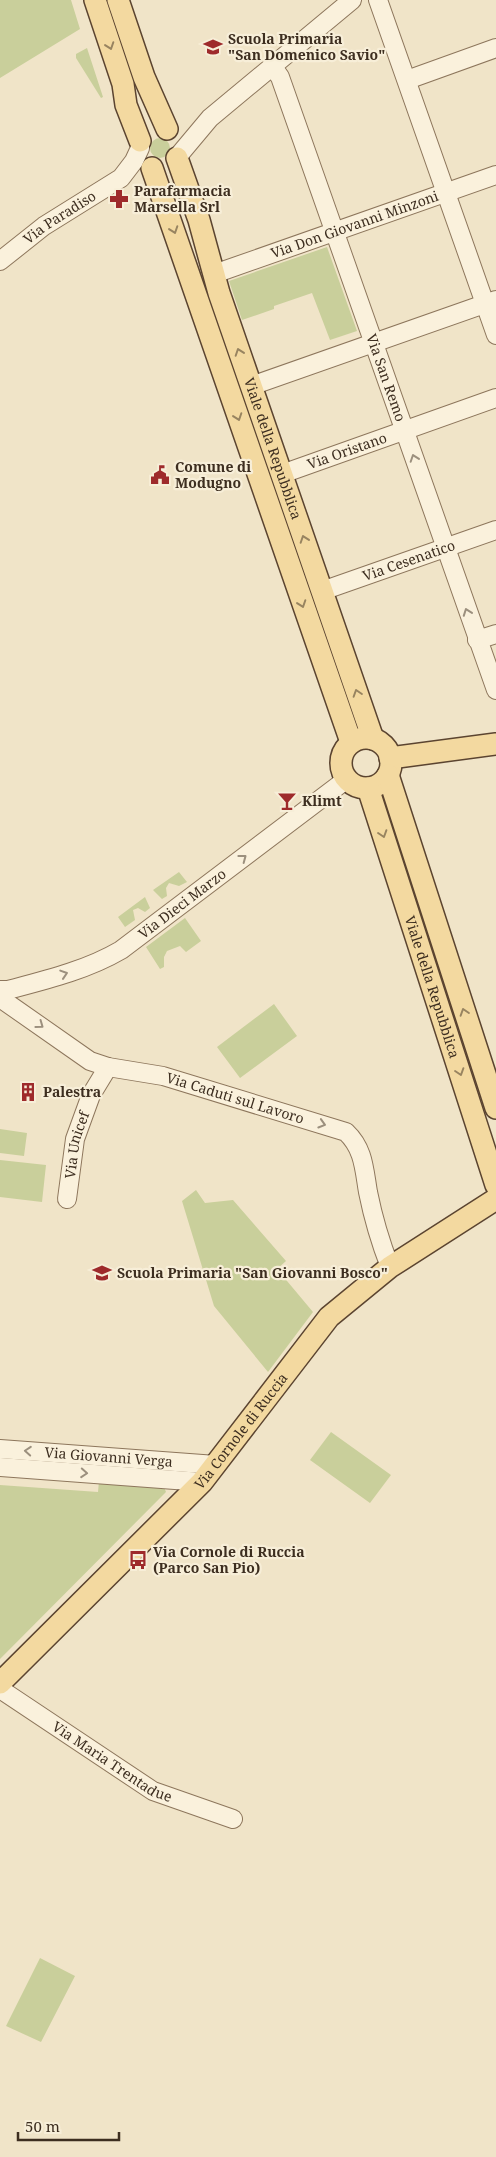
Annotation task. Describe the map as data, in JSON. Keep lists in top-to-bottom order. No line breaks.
{"streets":{"main road":["Viale della Repubblica","Via Cornole di Ruccia"],"street":["Via Paradiso","Via Don Giovanni Minzoni","Via San Remo","Via Oristano","Via Cesenatico","Via Dieci Marzo","Via Caduti sul Lavoro","Via Unicef","Via Giovanni Verga","Via Maria Trentadue"]},"crossings":[["Via Paradiso","Viale della Repubblica"],["Via Don Giovanni Minzoni","Via San Remo"],["Via Don Giovanni Minzoni","Viale della Repubblica"],["Via San Remo","Via Oristano"],["Via San Remo","Via Cesenatico"],["Viale della Repubblica","Via Oristano"],["Viale della Repubblica","Via Cesenatico"],["Viale della Repubblica","Via Dieci Marzo"],["Via Caduti sul Lavoro","Via Unicef"],["Via Caduti sul Lavoro","Via Cornole di Ruccia"],["Via Cornole di Ruccia","Via Giovanni Verga"]],"one_way":["Via Dieci Marzo","Via Caduti sul Lavoro"],"places":{"school or university":["Scuola Primaria \"San Domenico Savio\"","Scuola Primaria \"San Giovanni Bosco\""],"pharmacy":["Parafarmacia Marsella Srl"],"public building":["Comune di Modugno"],"bar":["Klimt"],"building":["Palestra"],"bus stop":["Via Cornole di Ruccia (Parco San Pio)"]},"scale_bar":"50 m"}
